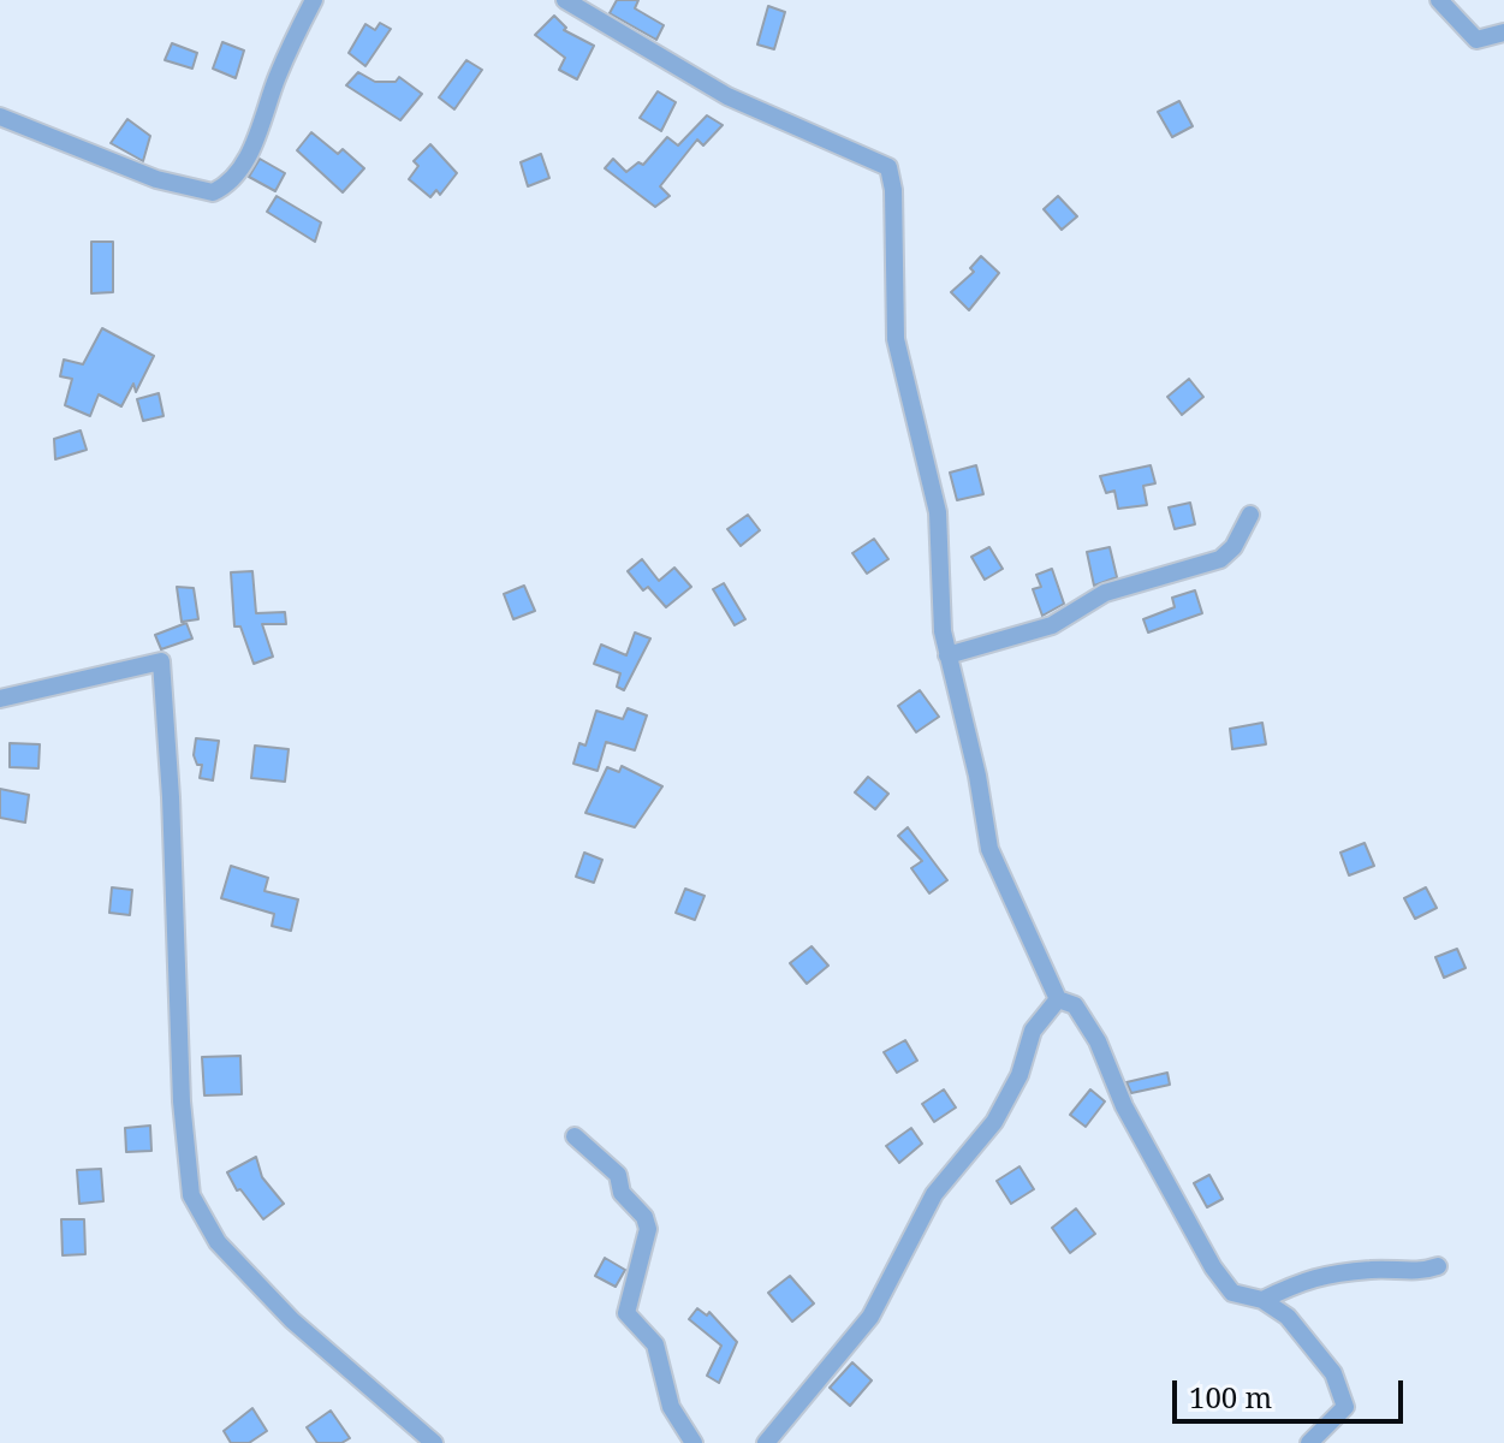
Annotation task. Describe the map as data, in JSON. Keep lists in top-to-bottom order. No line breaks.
{"scale_bar":"100 m"}
